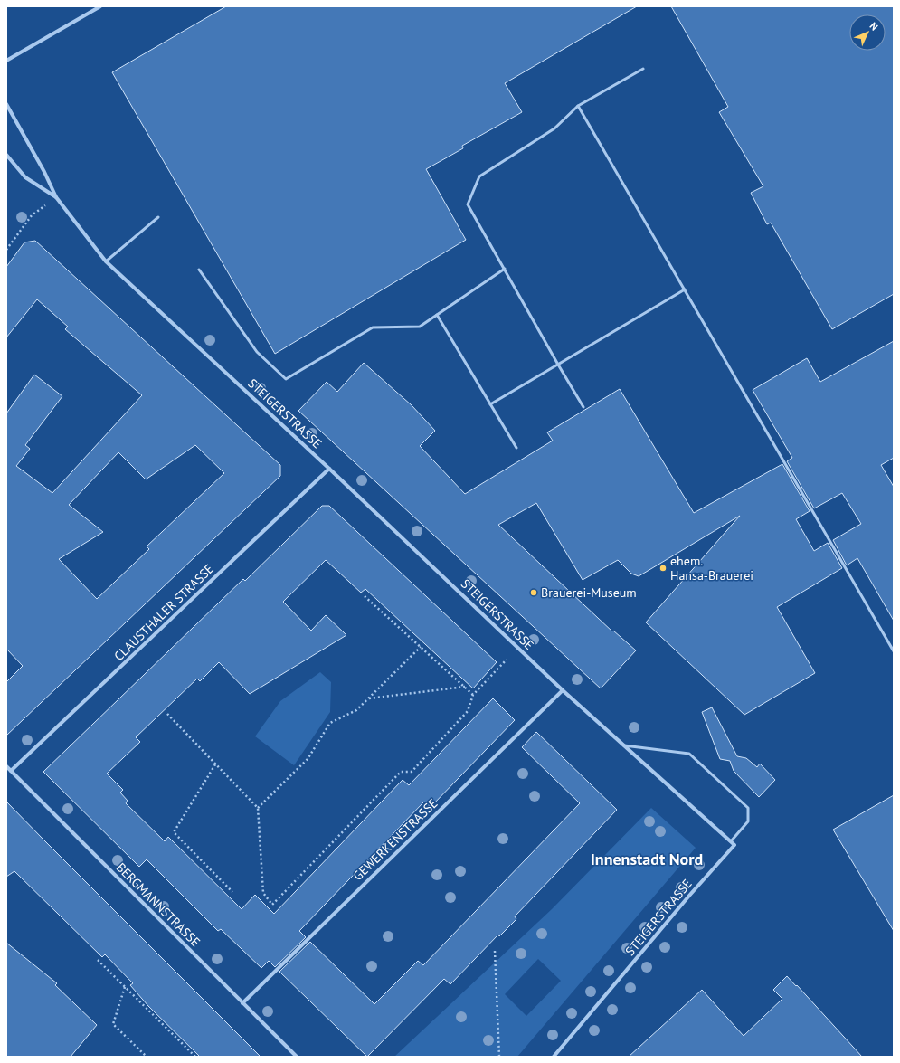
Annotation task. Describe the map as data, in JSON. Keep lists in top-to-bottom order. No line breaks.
{"streets":{"street":["STEIGERSTRASSE","CLAUSTHALER STRASSE","GEWERKENSTRASSE","BERGMANNSTRASSE"]},"crossings":[["STEIGERSTRASSE","CLAUSTHALER STRASSE"],["STEIGERSTRASSE","GEWERKENSTRASSE"],["CLAUSTHALER STRASSE","BERGMANNSTRASSE"],["GEWERKENSTRASSE","BERGMANNSTRASSE"]],"districts":["Innenstadt Nord"],"places":["ehem. Hansa-Brauerei","Brauerei-Museum"],"north":"top right"}
